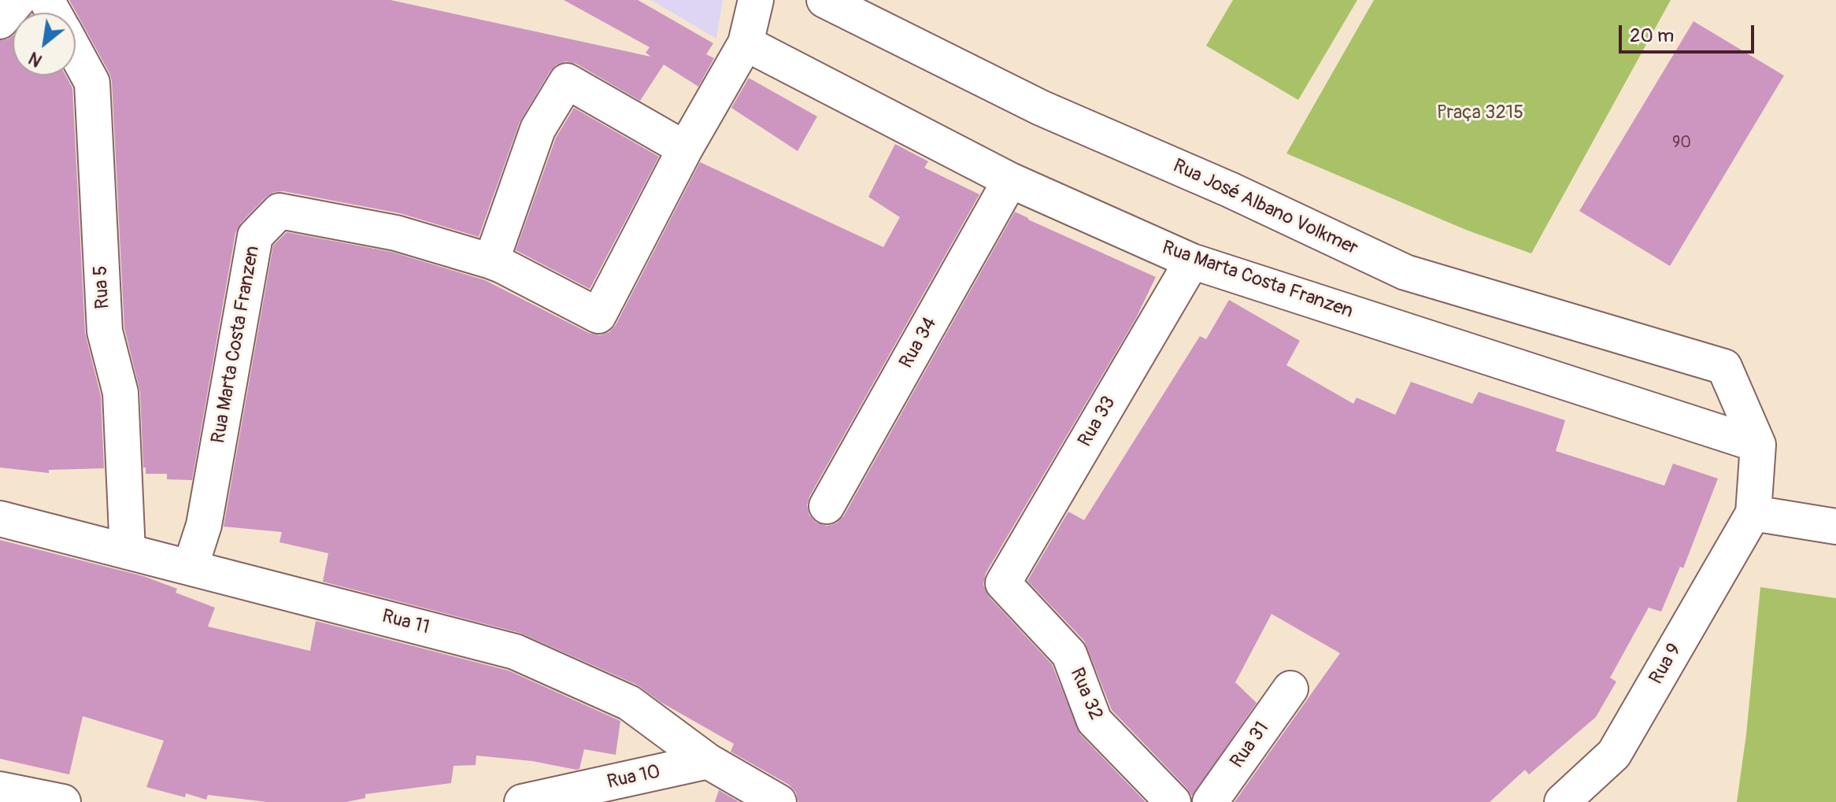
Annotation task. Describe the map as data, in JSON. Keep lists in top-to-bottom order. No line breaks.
{"streets":{"street":["Rua José Albano Volkmer","Rua Marta Costa Franzen","Rua 5","Rua 34","Rua 33","Rua 11","Rua 9","Rua 32","Rua 31","Rua 10"]},"crossings":[["Rua José Albano Volkmer","Rua Marta Costa Franzen"],["Rua Marta Costa Franzen","Rua 34"],["Rua Marta Costa Franzen","Rua 33"],["Rua Marta Costa Franzen","Rua 11"],["Rua 5","Rua 11"],["Rua 33","Rua 32"],["Rua 11","Rua 10"]],"parks":["Praça 3215"],"house_numbers":["90"],"scale_bar":"20 m","north":"bottom left"}
